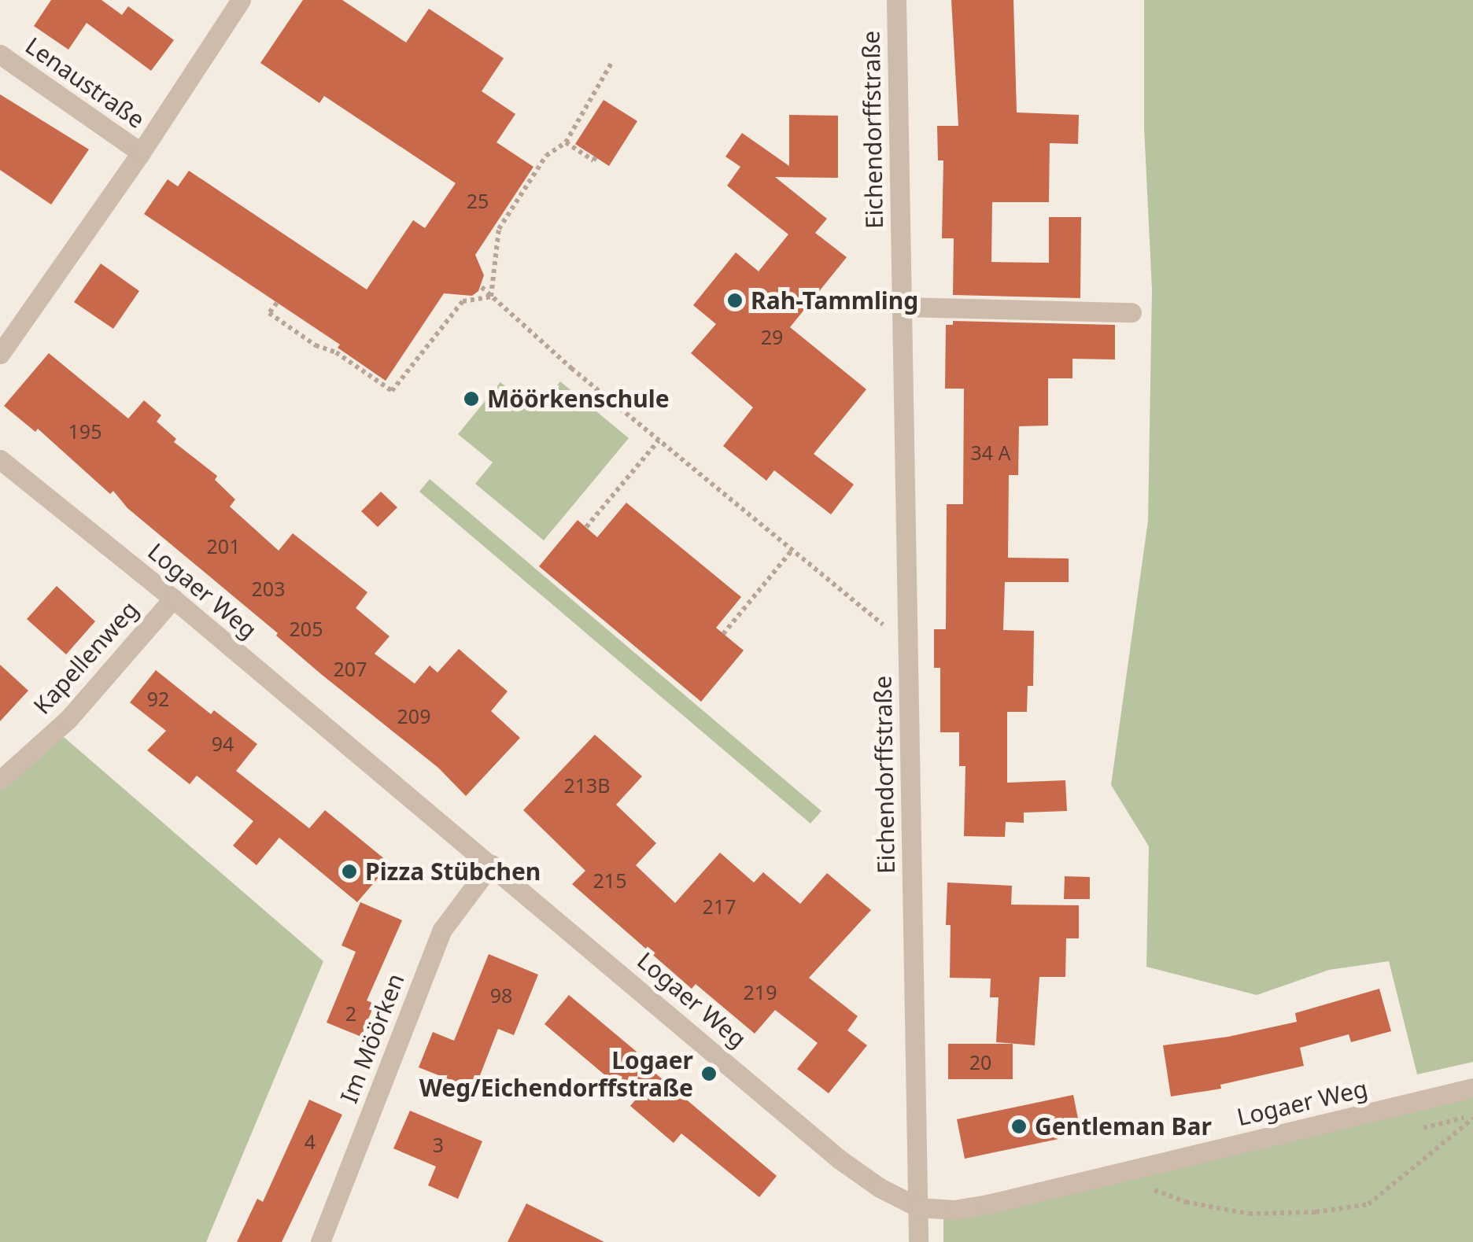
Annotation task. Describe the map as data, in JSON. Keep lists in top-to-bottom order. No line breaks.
{"streets":{"street":["Lenaustraße","Eichendorffstraße","Logaer Weg","Kapellenweg","Im Möörken"]},"crossings":[["Eichendorffstraße","Logaer Weg"],["Logaer Weg","Kapellenweg"],["Logaer Weg","Im Möörken"]],"places":["Rah-Tammling","Möörkenschule","Pizza Stübchen","Logaer Weg/Eichendorffstraße","Gentleman Bar"],"house_numbers":["25","29","195","34 A","201","203","205","207","92","209","94","213B","215","217","219","98","2","20","4","3"]}
